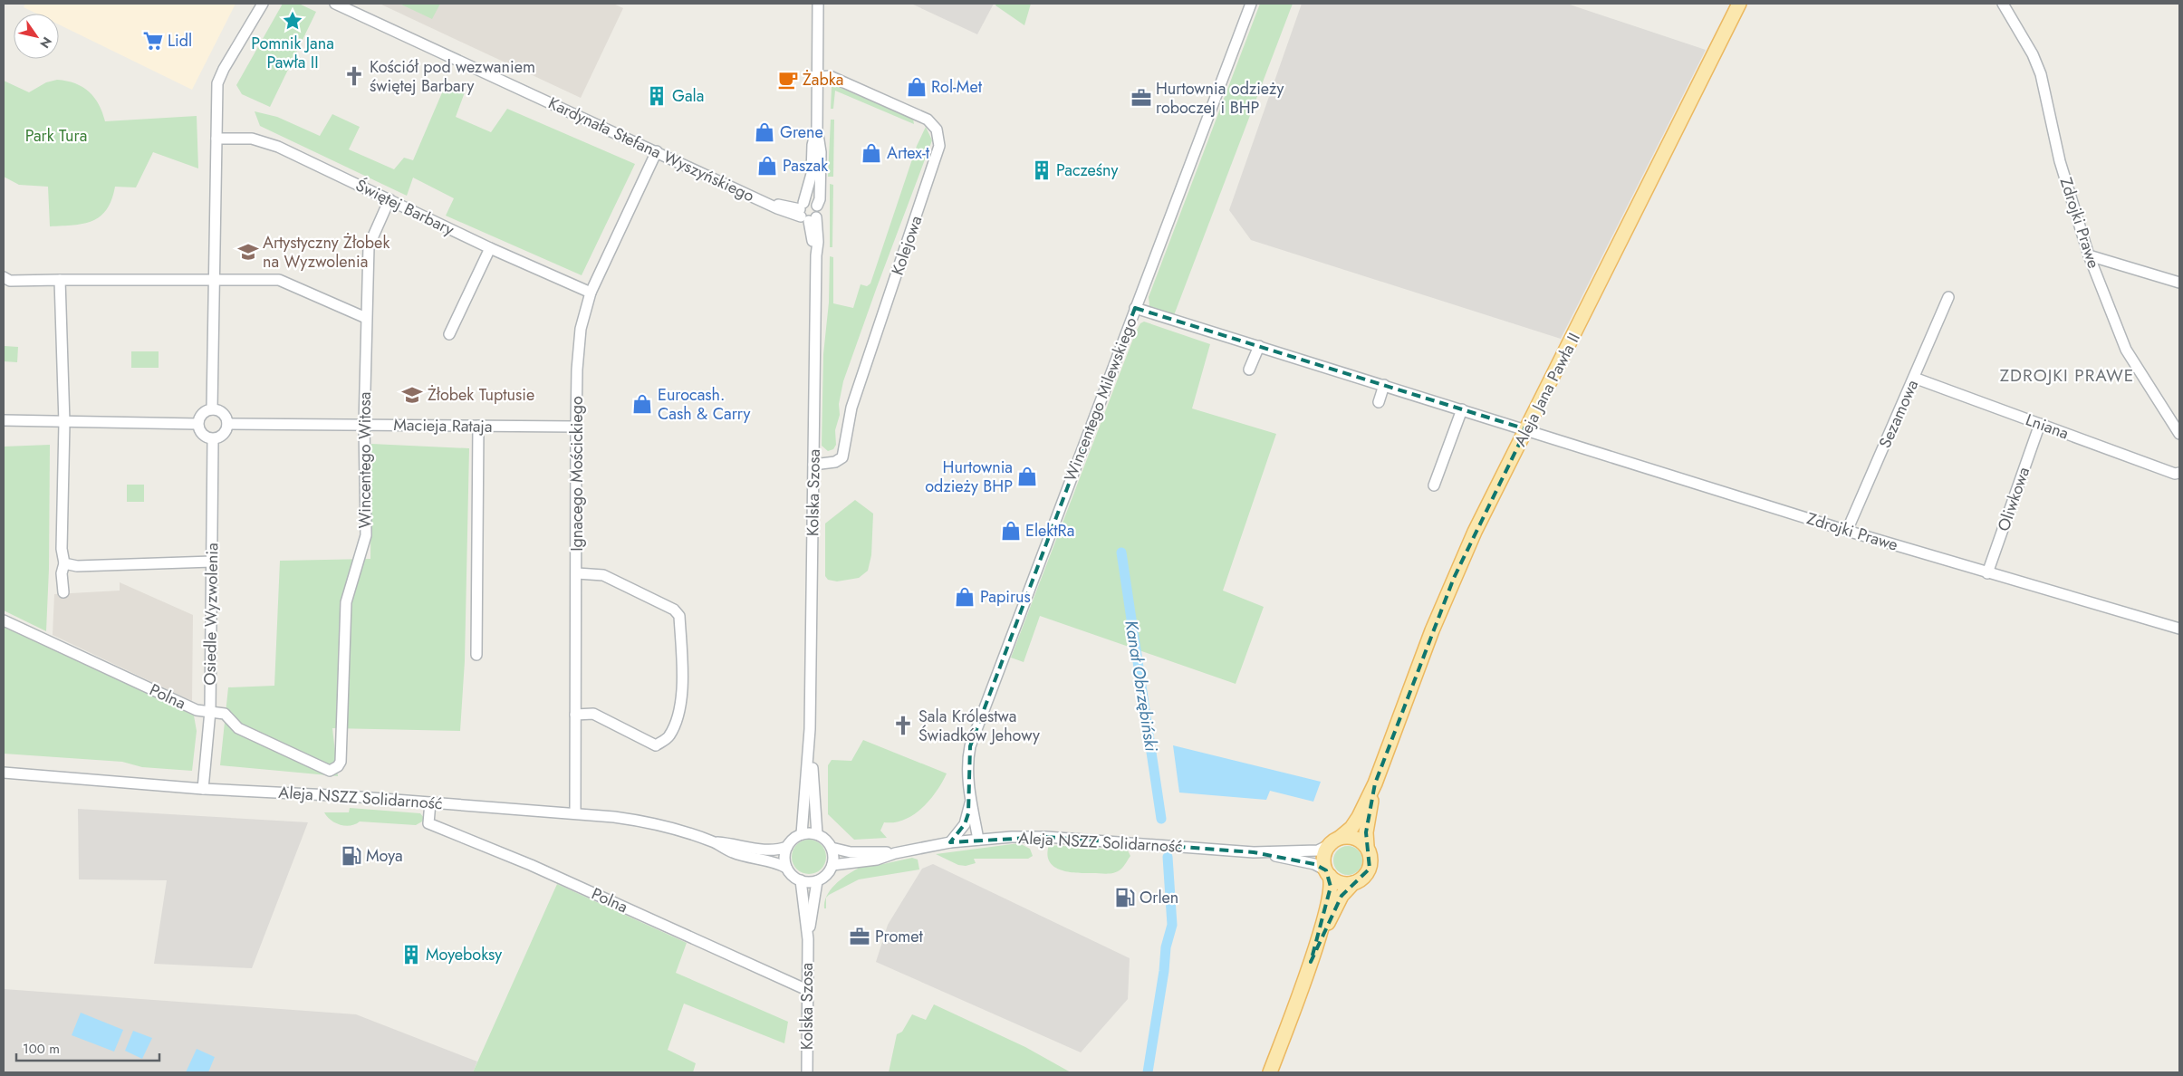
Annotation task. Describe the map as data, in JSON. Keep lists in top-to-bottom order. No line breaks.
{"streets":{"main road":["Aleja Jana Pawła II"],"street":["Kardynała Stefana Wyszyńskiego","Świętej Barbary","Zdrojki Prawe","Kolejowa","Wincentego Milewskiego","Sezamowa","Macieja Rataja","Lniana","Wincentego Witosa","Ignacego Mościckiego","Kolska Szosa","Oliwkowa","Osiedle Wyzwolenia","Polna","Aleja NSZZ Solidarność"]},"crossings":[["Kardynała Stefana Wyszyńskiego","Ignacego Mościckiego"],["Kardynała Stefana Wyszyńskiego","Kolska Szosa"],["Świętej Barbary","Wincentego Witosa"],["Świętej Barbary","Ignacego Mościckiego"],["Zdrojki Prawe","Aleja Jana Pawła II"],["Zdrojki Prawe","Wincentego Milewskiego"],["Zdrojki Prawe","Sezamowa"],["Zdrojki Prawe","Oliwkowa"],["Kolejowa","Kolska Szosa"],["Aleja Jana Pawła II","Aleja NSZZ Solidarność"],["Wincentego Milewskiego","Aleja NSZZ Solidarność"],["Sezamowa","Lniana"],["Macieja Rataja","Wincentego Witosa"],["Macieja Rataja","Ignacego Mościckiego"],["Macieja Rataja","Osiedle Wyzwolenia"],["Lniana","Oliwkowa"],["Wincentego Witosa","Polna"],["Ignacego Mościckiego","Aleja NSZZ Solidarność"],["Kolska Szosa","Polna"],["Kolska Szosa","Aleja NSZZ Solidarność"],["Osiedle Wyzwolenia","Polna"],["Osiedle Wyzwolenia","Aleja NSZZ Solidarność"],["Polna","Aleja NSZZ Solidarność"]],"districts":["ZDROJKI PRAWE"],"water":["Kanał Obrzębiński"],"parks":["Park Tura"],"places":{"place":["Pomnik Jana Pawła II"],"supermarket":["Lidl"],"church":["Kościół pod wezwaniem świętej Barbary","Sala Królestwa Świadków Jehowy"],"cafe":["Żabka"],"shop":["Rol-Met","Grene","Artex-t","Paszak","Eurocash. Cash & Carry","Hurtownia odzieży BHP","ElektRa","Papirus"],"building":["Gala","Pacześny","Moyeboksy"],"office":["Hurtownia odzieży roboczej i BHP","Promet"],"school or university":["Artystyczny Żłobek na Wyzwolenia","Żłobek Tuptusie"],"fuel station":["Moya","Orlen"]},"scale_bar":"100 m","north":"bottom right"}
